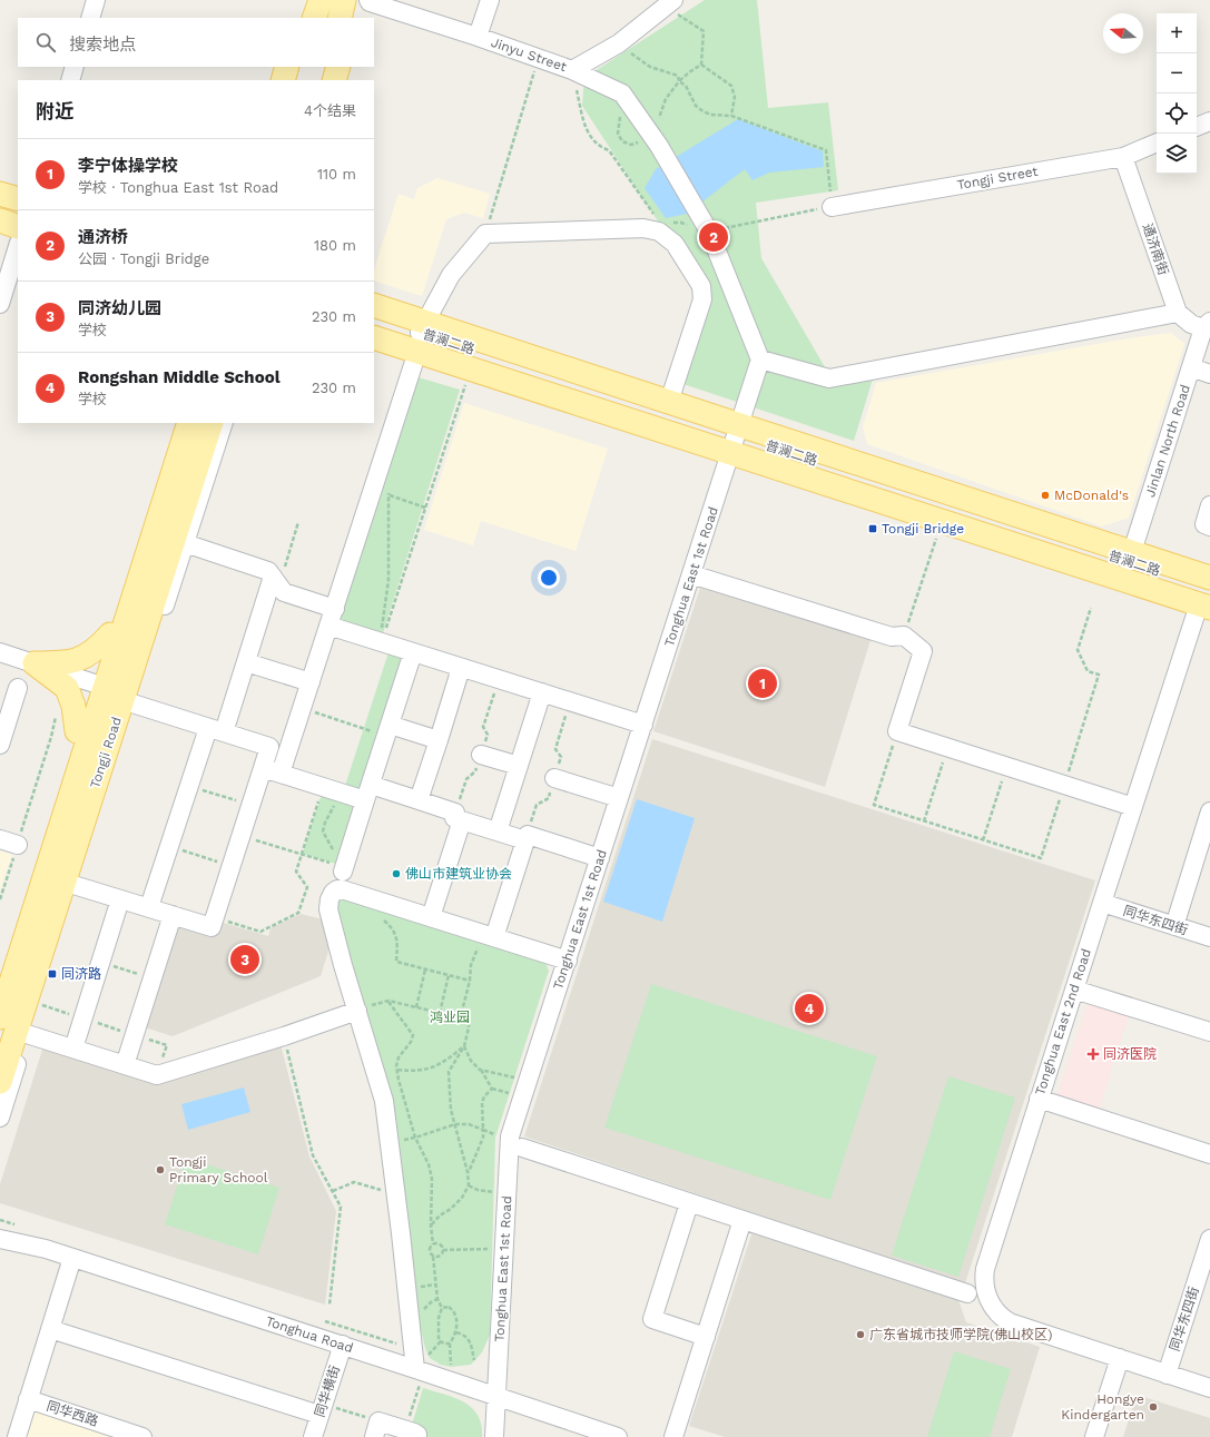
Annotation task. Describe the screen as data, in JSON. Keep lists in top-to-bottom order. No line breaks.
{"streets":{"main road":["普澜二路","Tongji Road"],"street":["Jinyu Street","Tongji Street","通济南街","Jinlan North Road","Tonghua East 1st Road","同华东四街","Tonghua East 2nd Road","Tonghua Road","同华横街","同华西路"]},"crossings":[["Tongji Street","通济南街"],["普澜二路","Jinlan North Road"],["普澜二路","Tonghua East 1st Road"],["普澜二路","Tonghua East 2nd Road"],["Tonghua East 1st Road","Tonghua Road"],["同华东四街","Tonghua East 2nd Road"],["Tonghua Road","同华横街"]],"parks":["鸿业园"],"places":{"other":["McDonald's","佛山市建筑业协会","Tongji Primary School","广东省城市技师学院(佛山校区)","Hongye Kindergarten"],"transit":["Tongji Bridge","同济路"],"health":["同济医院"]},"north":"left","page":{"map_buttons":["+","−"],"search":"搜索地点","heading":["附近","4个结果"],"list":[{"mark":"1","name":"李宁体操学校","note":"学校 · Tonghua East 1st Road","value":"110 m"},{"mark":"2","name":"通济桥","note":"公园 · Tongji Bridge","value":"180 m"},{"mark":"3","name":"同济幼儿园","note":"学校","value":"230 m"},{"mark":"4","name":"Rongshan Middle School","note":"学校","value":"230 m"}],"pins":["2","1","3","4"]}}
